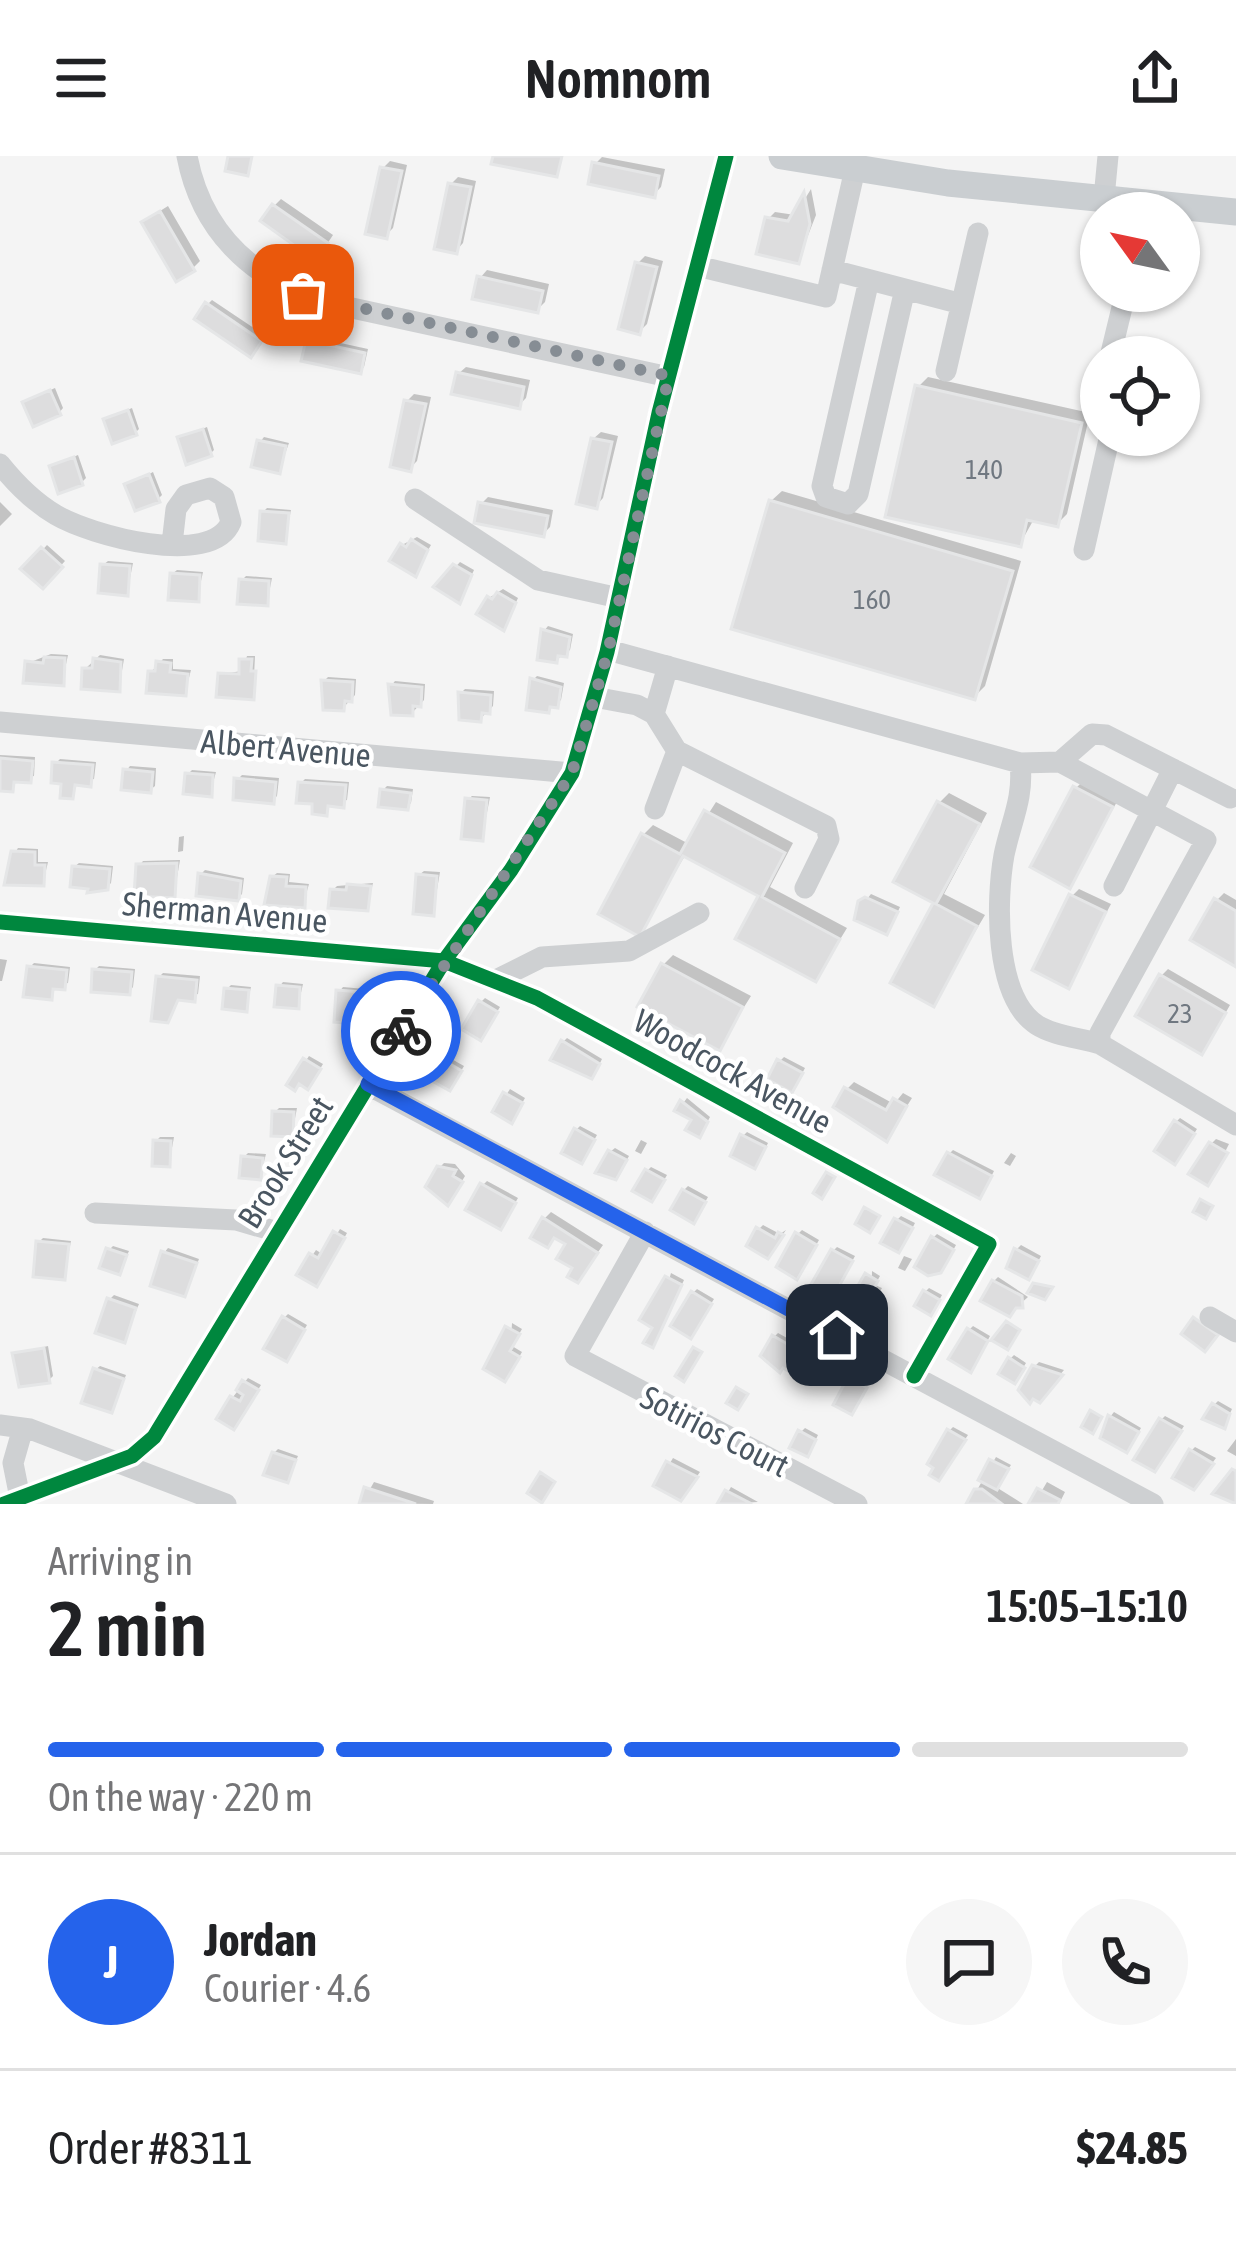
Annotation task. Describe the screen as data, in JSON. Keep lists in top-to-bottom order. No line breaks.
{"streets":{"street":["Albert Avenue","Sherman Avenue","Woodcock Avenue","Brook Street","Sotirios Court"]},"crossings":[["Albert Avenue","Brook Street"],["Sherman Avenue","Woodcock Avenue"],["Sherman Avenue","Brook Street"],["Woodcock Avenue","Brook Street"]],"house_numbers":["140","160","23"],"north":"top left","page":{"header":"Nomnom","heading":["2 min","Arriving in","15:05–15:10"],"panel":["Jordan","Courier · 4.6","Order #8311","$24.85"],"bar":"On the way · 220 m","round":"J"}}
